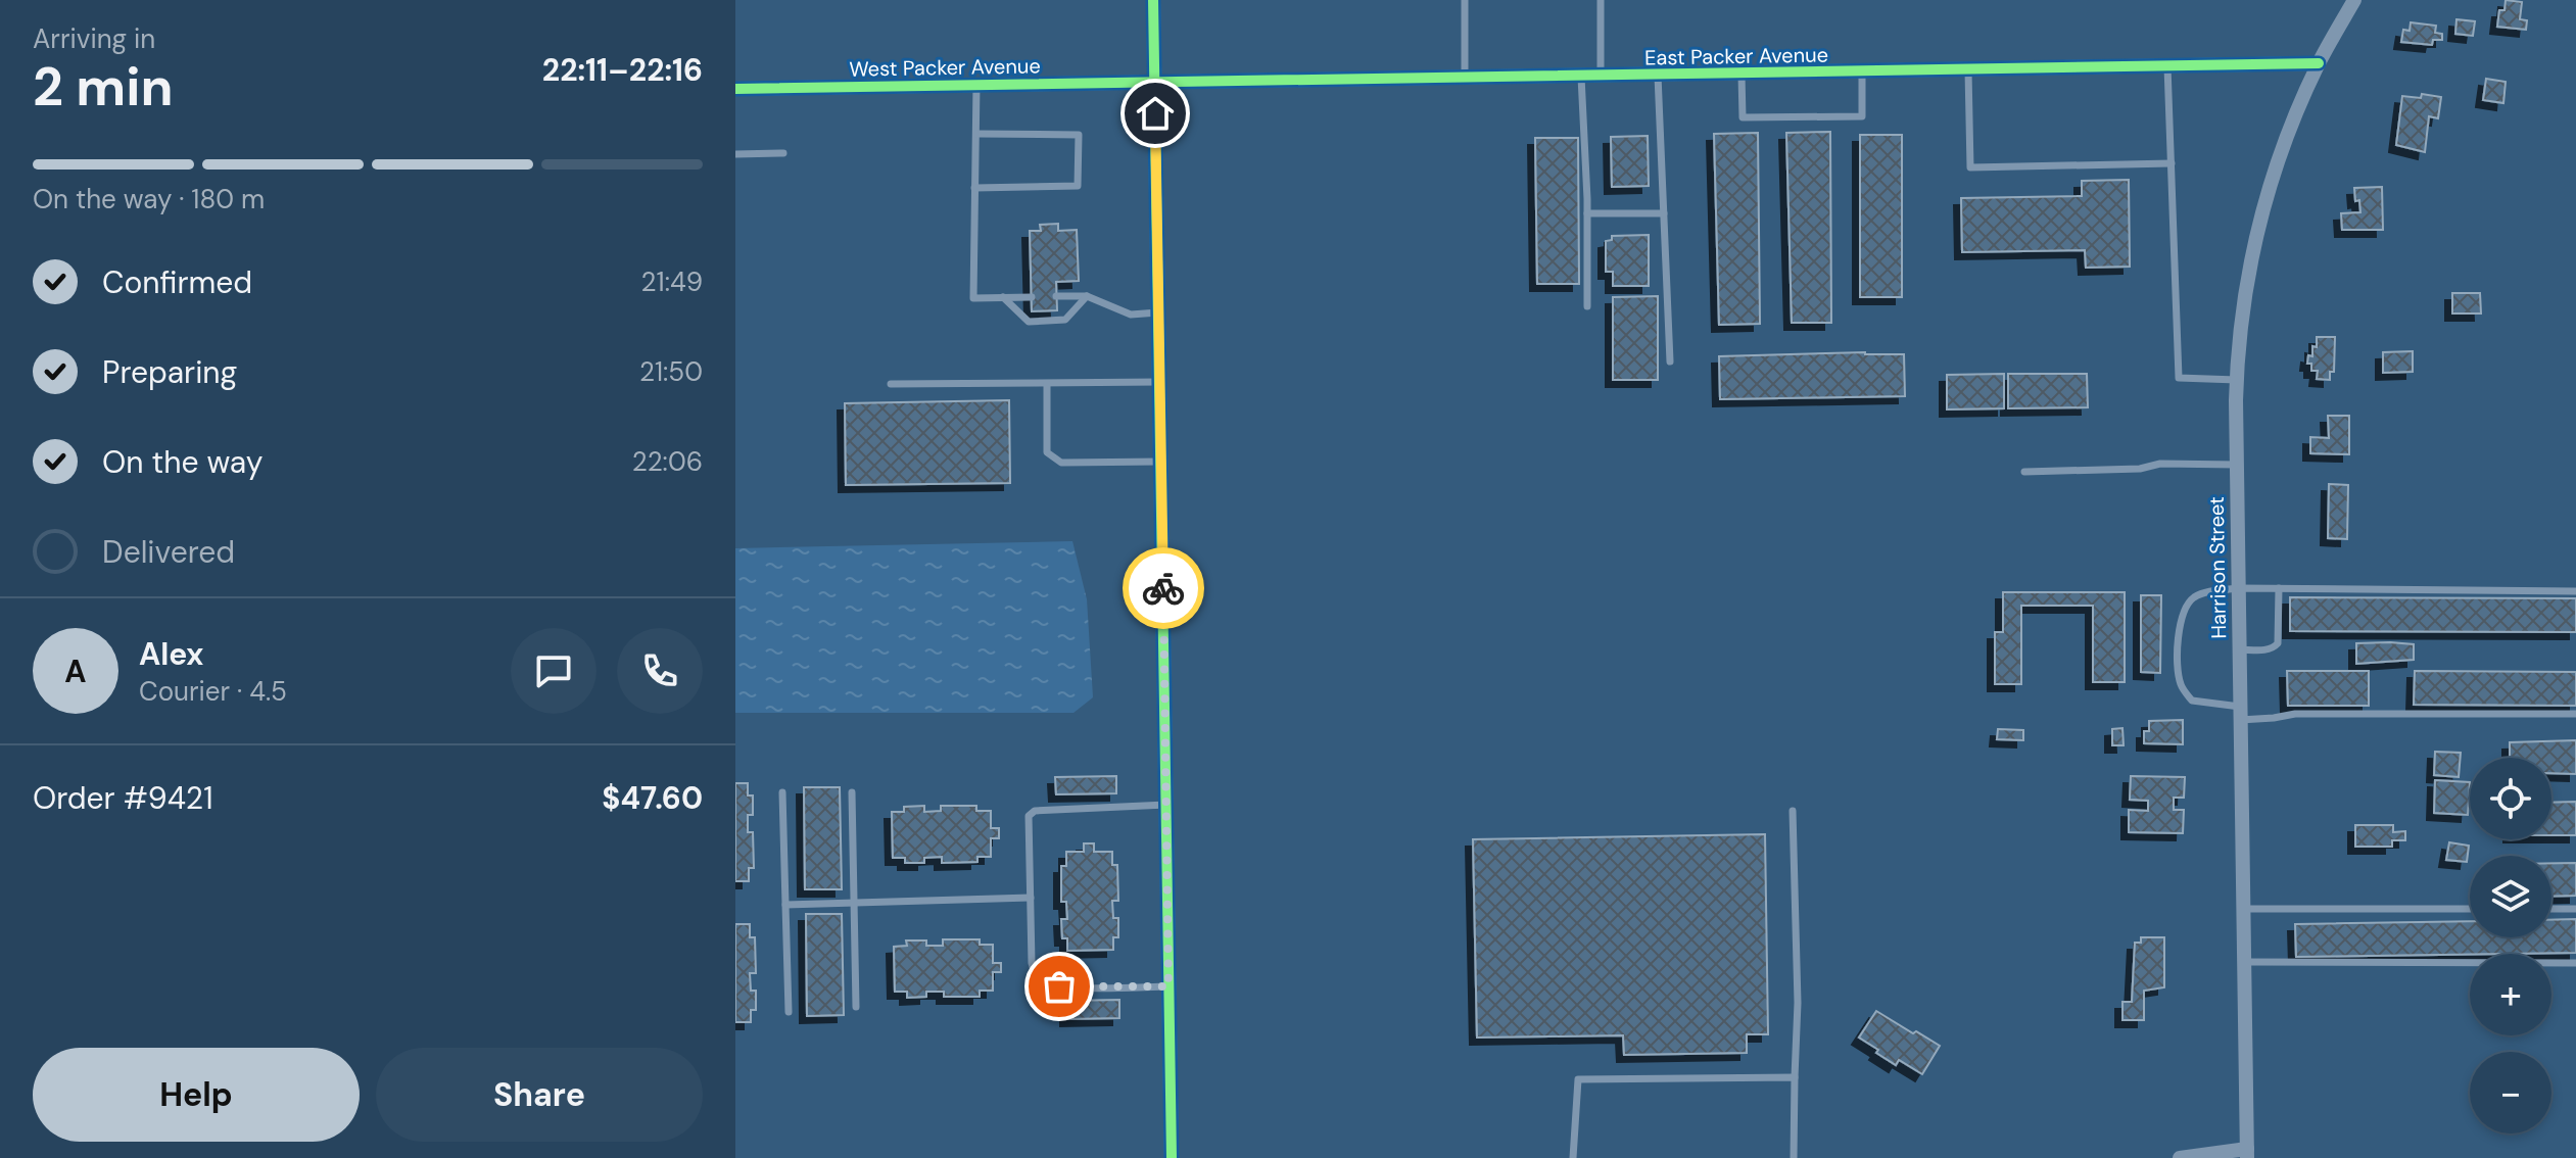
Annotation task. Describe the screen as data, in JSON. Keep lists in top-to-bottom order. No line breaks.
{"streets":{"street":["East Packer Avenue","West Packer Avenue","Harrison Street"]},"crossings":[["East Packer Avenue","West Packer Avenue"],["East Packer Avenue","Harrison Street"]],"page":{"heading":["2 min","Arriving in","22:11–22:16"],"panel":["Alex","Courier · 4.5","Order #9421","$47.60"],"bar":"On the way · 180 m","list":[["Confirmed","21:49"],["Preparing","21:50"],["On the way","22:06"],"Delivered"],"round":"A","map_buttons":["+","−"],"buttons":["Help","Share"]}}
